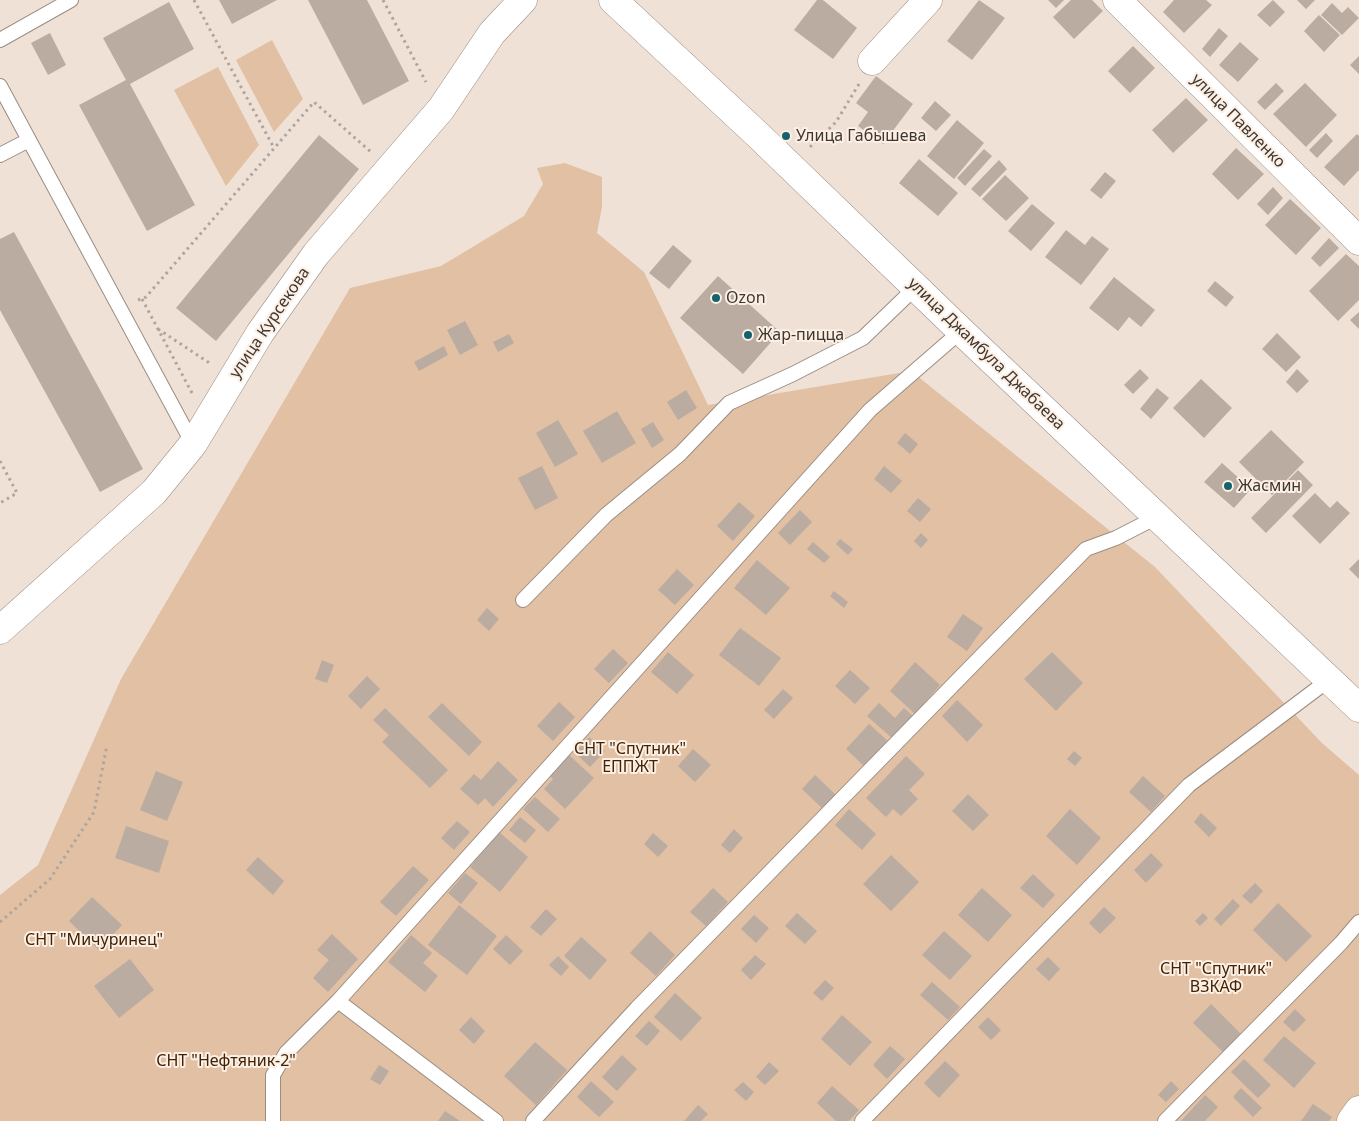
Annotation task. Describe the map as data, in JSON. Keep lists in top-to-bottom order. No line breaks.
{"streets":{"street":["улица Павленко","улица Курсекова","улица Джамбула Джабаева"]},"parks":["СНТ \"Спутник\" ЕППЖТ","СНТ \"Мичуринец\"","СНТ \"Спутник\" ВЗКАФ","СНТ \"Нефтяник-2\""],"places":["Улица Габышева","Ozon","Жар-пицца","Жасмин"]}
